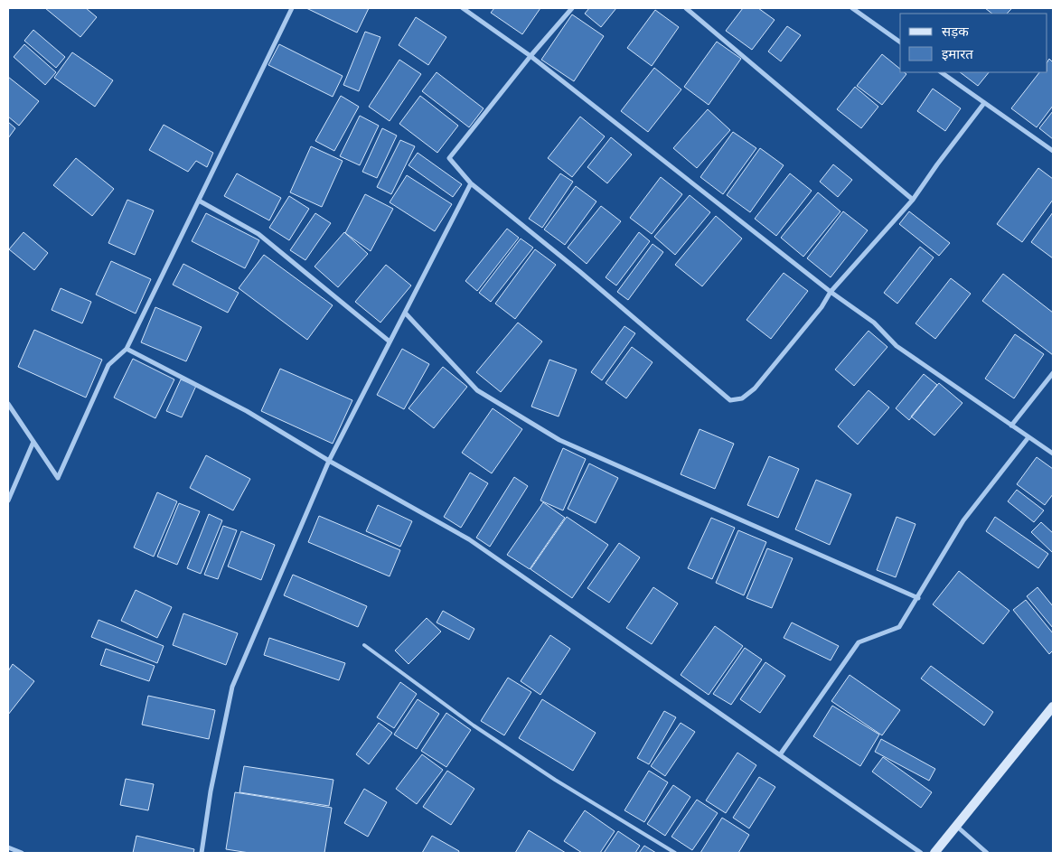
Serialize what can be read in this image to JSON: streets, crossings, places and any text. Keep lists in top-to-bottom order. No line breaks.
{"legend":["सड़क","इमारत"]}
